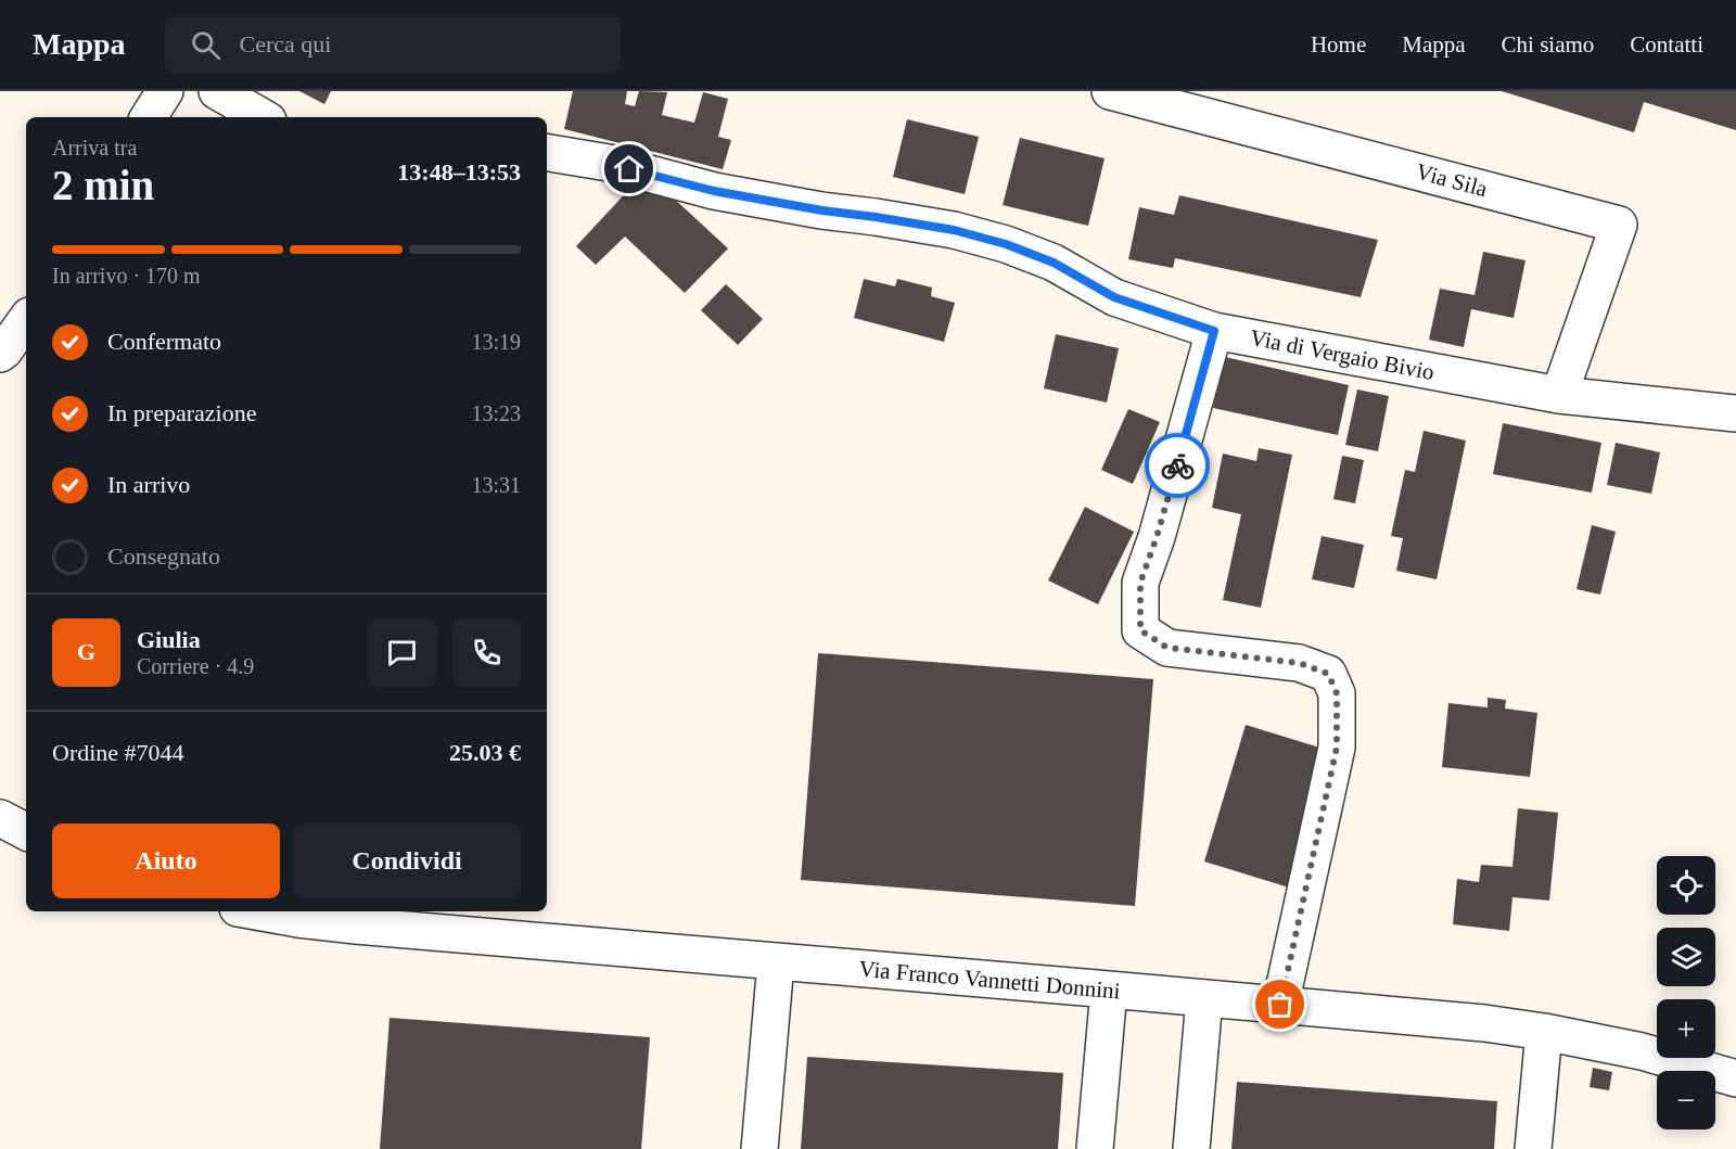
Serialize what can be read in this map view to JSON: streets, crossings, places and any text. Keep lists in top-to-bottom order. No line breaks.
{"streets":{"street":["Via Sila","Via di Vergaio Bivio","Via Franco Vannetti Donnini"]},"crossings":[["Via Sila","Via di Vergaio Bivio"]],"page":{"header":"Mappa","search":"Cerca qui","nav":["Home","Mappa","Chi siamo","Contatti"],"heading":["2 min","Arriva tra","13:48–13:53"],"panel":["Giulia","Corriere · 4.9","Ordine #7044","25.03 €"],"bar":"In arrivo · 170 m","list":[["Confermato","13:19"],["In preparazione","13:23"],["In arrivo","13:31"],"Consegnato"],"round":"G","buttons":["Aiuto","Condividi"],"map_buttons":["+","−"]}}
